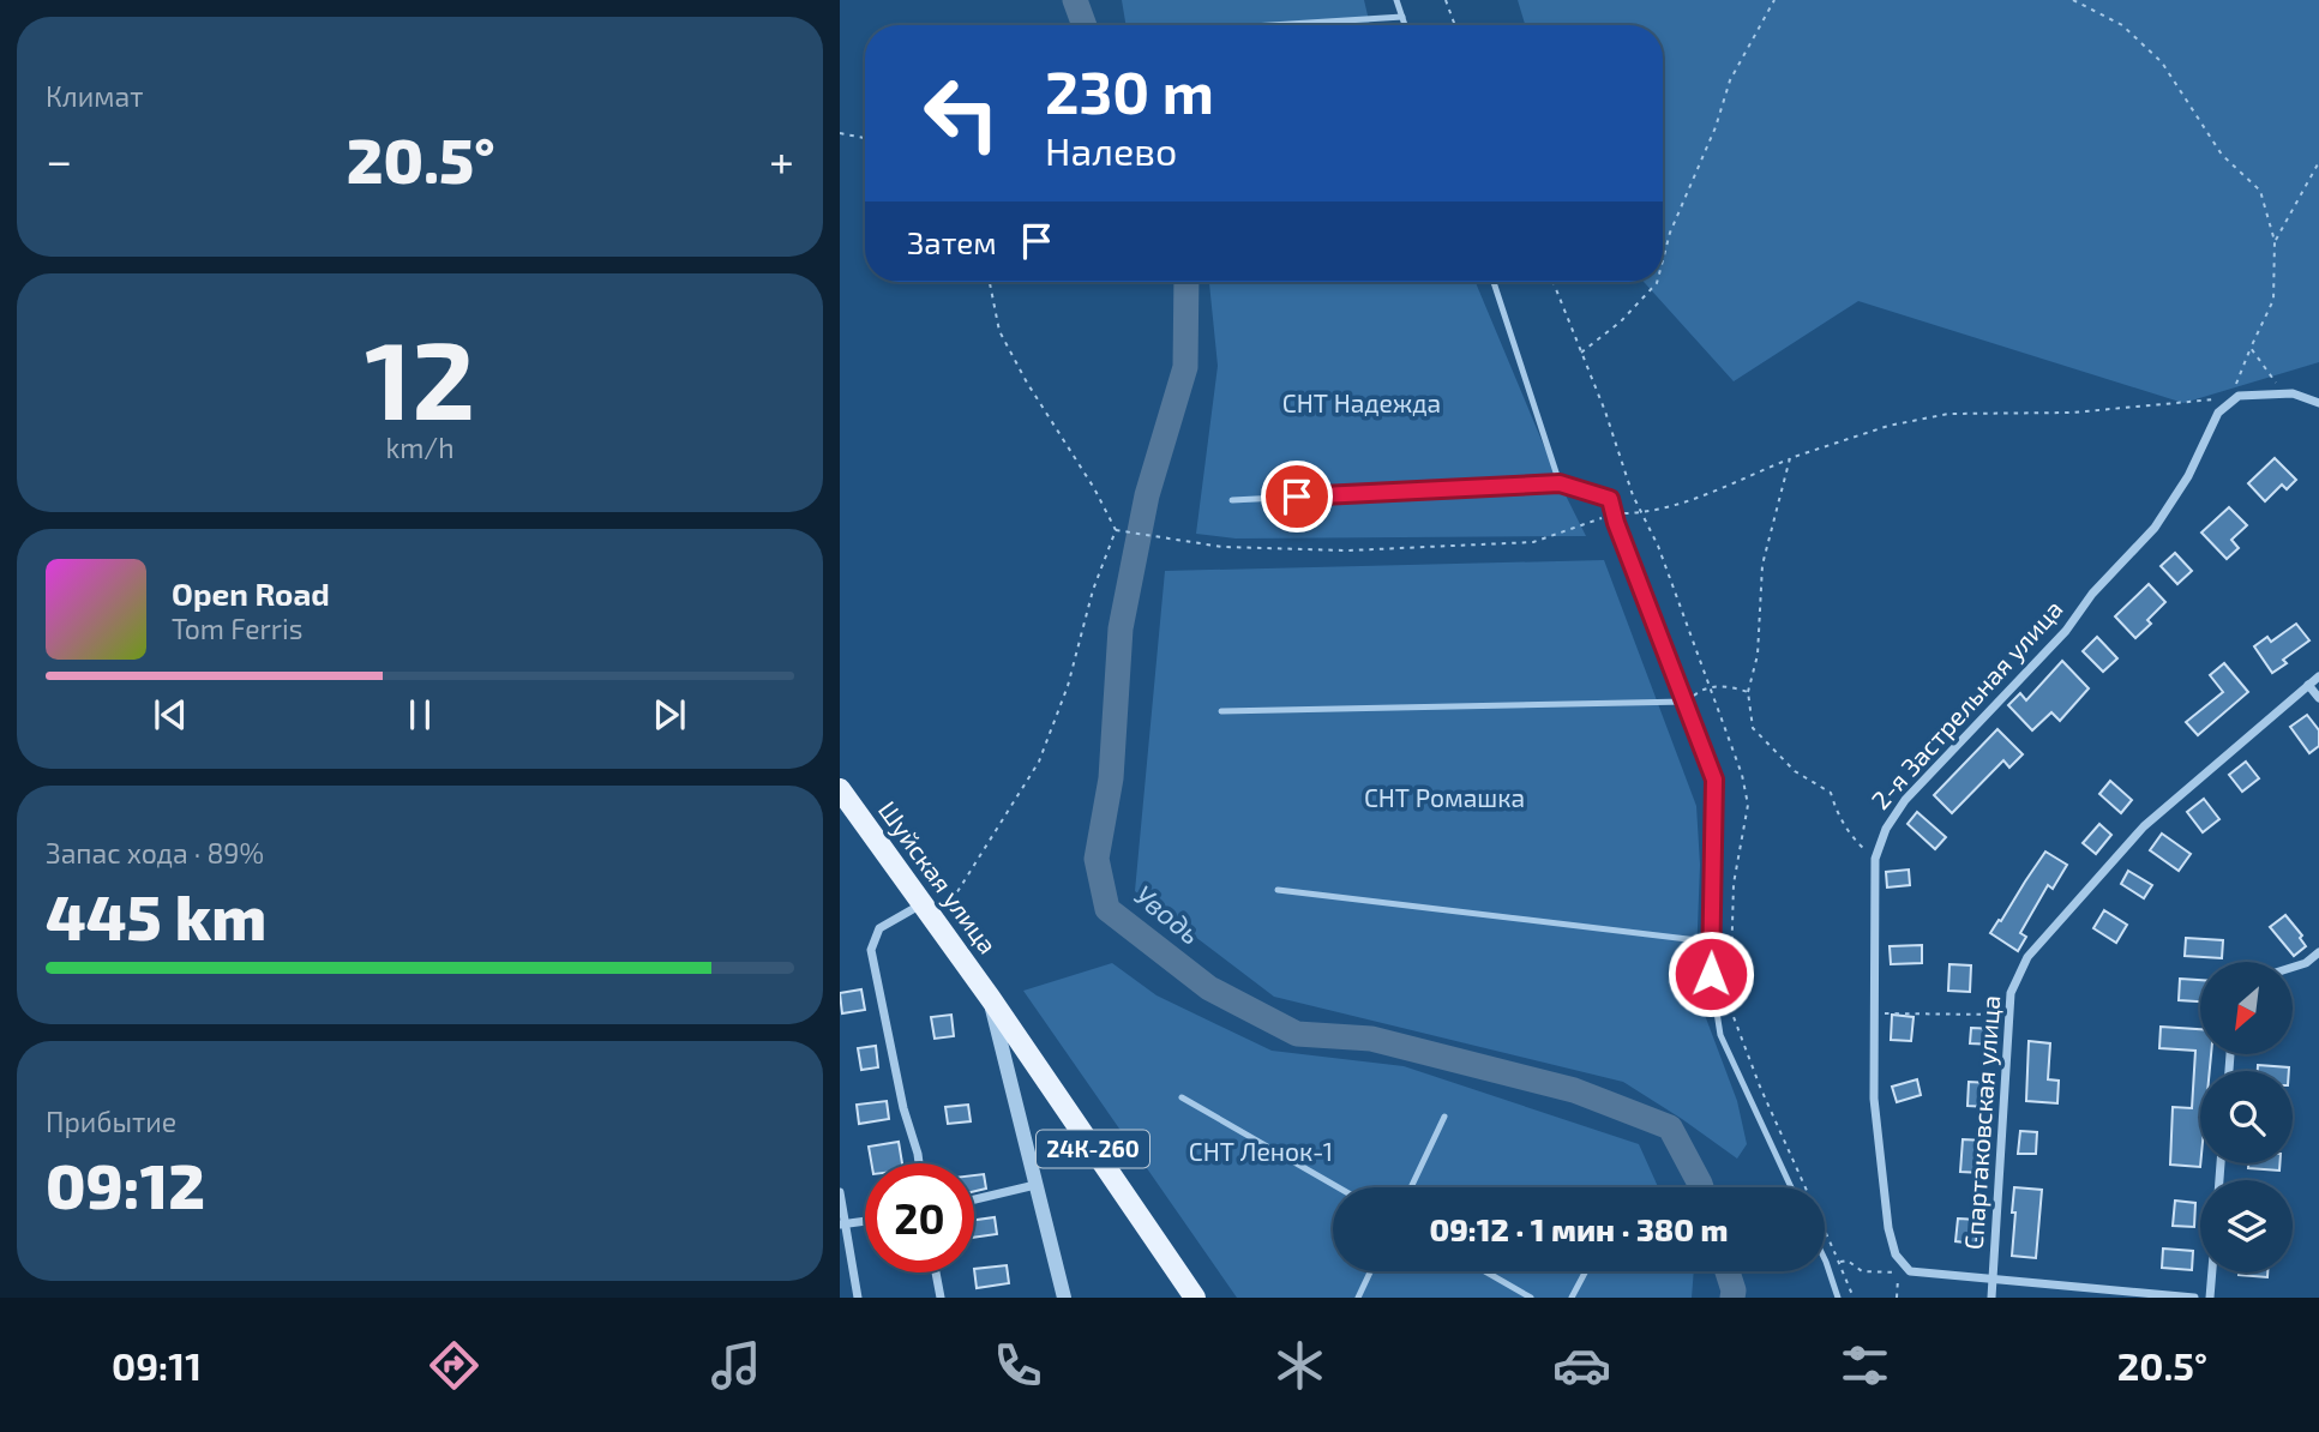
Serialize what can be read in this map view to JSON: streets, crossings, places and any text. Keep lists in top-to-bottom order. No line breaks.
{"streets":{"main road":["Шуйская улица","24К-260"],"street":["2-я Застрельная улица","Спартаковская улица"]},"crossings":[["2-я Застрельная улица","Спартаковская улица"],["Шуйская улица","24К-260"]],"water":["Уводь"],"parks":["СНТ Надежда","СНТ Ромашка","СНТ Ленок-1"],"north":"bottom left","page":{"tile":["Климат",["12","km/h"],["Запас хода · 89%","445 km"],["Прибытие","09:12"]],"turn":["230 m","Налево"],"heat":["−","20.5°","+"],"then":"Затем","song":["Open Road","Tom Ferris"],"limit":"20","trip":"09:12 · 1 мин · 380 m","tabs":["09:11","20.5°"]}}
